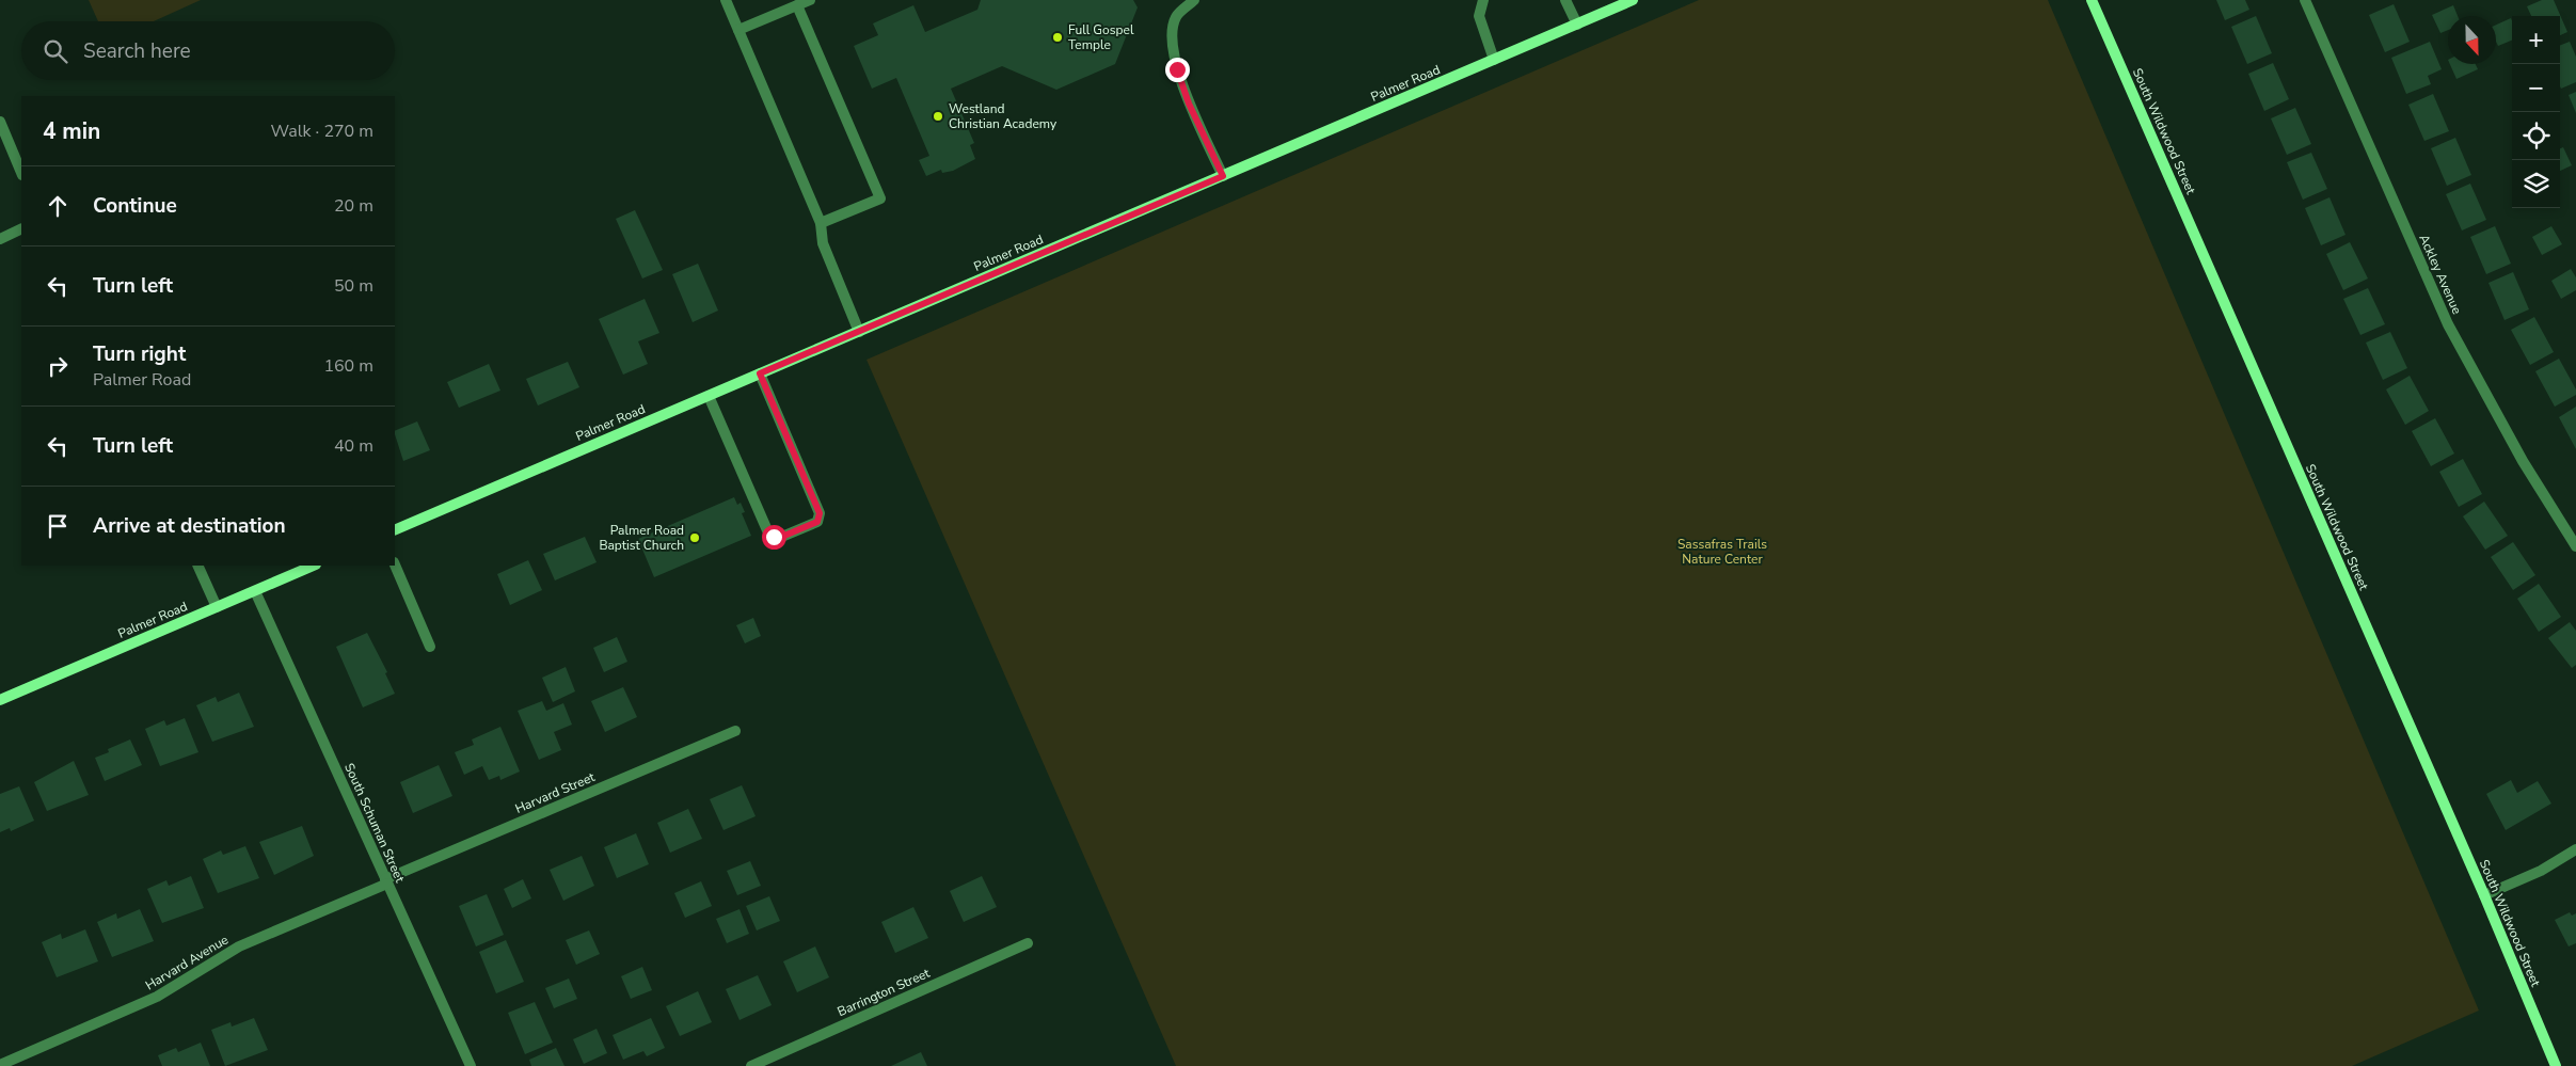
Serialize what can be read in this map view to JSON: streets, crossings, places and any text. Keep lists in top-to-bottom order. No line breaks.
{"streets":{"street":["Palmer Road","South Wildwood Street","Ackley Avenue","Harvard Street","South Schuman Street","Harvard Avenue","Barrington Street"]},"crossings":[["Palmer Road","South Schuman Street"],["Harvard Street","South Schuman Street"],["Harvard Street","Harvard Avenue"],["South Schuman Street","Harvard Avenue"]],"parks":["Sassafras Trails Nature Center"],"places":["Full Gospel Temple","Westland Christian Academy","Palmer Road Baptist Church"],"north":"bottom","page":{"map_buttons":["+","−"],"search":"Search here","heading":["4 min","Walk · 270 m"],"list":[["Continue","20 m"],["Turn left","50 m"],["Turn right","Palmer Road","160 m"],["Turn left","40 m"],"Arrive at destination"]}}
